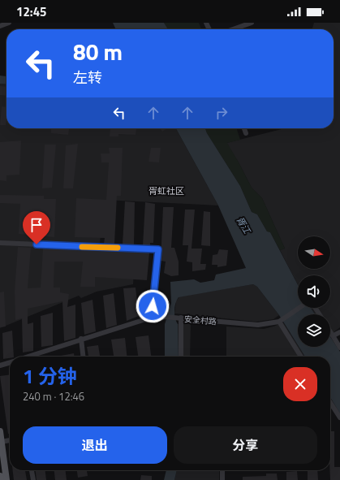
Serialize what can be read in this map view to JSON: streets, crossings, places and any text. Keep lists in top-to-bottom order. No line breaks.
{"streets":{"street":["安全村路"]},"districts":["胥虹社区"],"water":["胥江"],"north":"right","page":{"status":"12:45","turn":["80 m","左转"],"heading":["1 分钟","240 m · 12:46"],"buttons":["退出","分享"]}}
